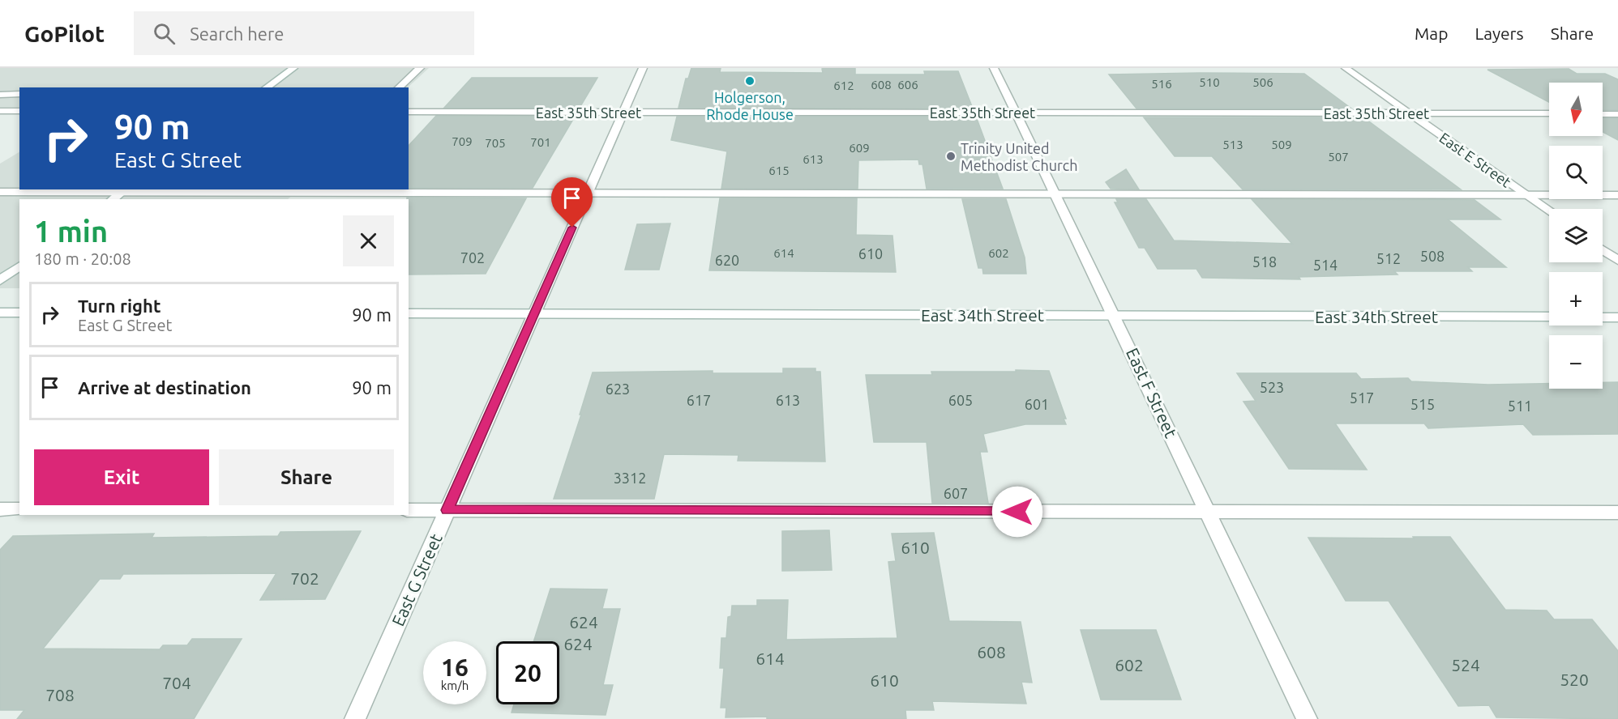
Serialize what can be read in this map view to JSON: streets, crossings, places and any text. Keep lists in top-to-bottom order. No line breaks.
{"streets":{"street":["East 35th Street","East E Street","East 34th Street","East F Street","East G Street"]},"crossings":[["East 35th Street","East E Street"],["East 35th Street","East F Street"],["East 35th Street","East G Street"],["East 34th Street","East F Street"],["East 34th Street","East G Street"]],"places":["Holgerson, Rhode House","Trinity United Methodist Church"],"house_numbers":["510","506","516","608","606","612","709","701","705","513","509","609","507","613","615","614","602","610","508","702","512","620","518","514","523","623","517","617","613","605","601","515","511","3312","607","610","702","624","624","608","614","602","524","520","610","704","708"],"north":"bottom","page":{"header":"GoPilot","search":"Search here","nav":["Map","Layers","Share"],"map_buttons":["+","−"],"turn":["90 m","East G Street"],"heading":["1 min","180 m · 20:08"],"list":[{"name":"Turn right","note":"East G Street","value":"90 m"},{"name":"Arrive at destination","value":"90 m"}],"buttons":["Exit","Share"],"speed":"16 km/h","limit":"20"}}
